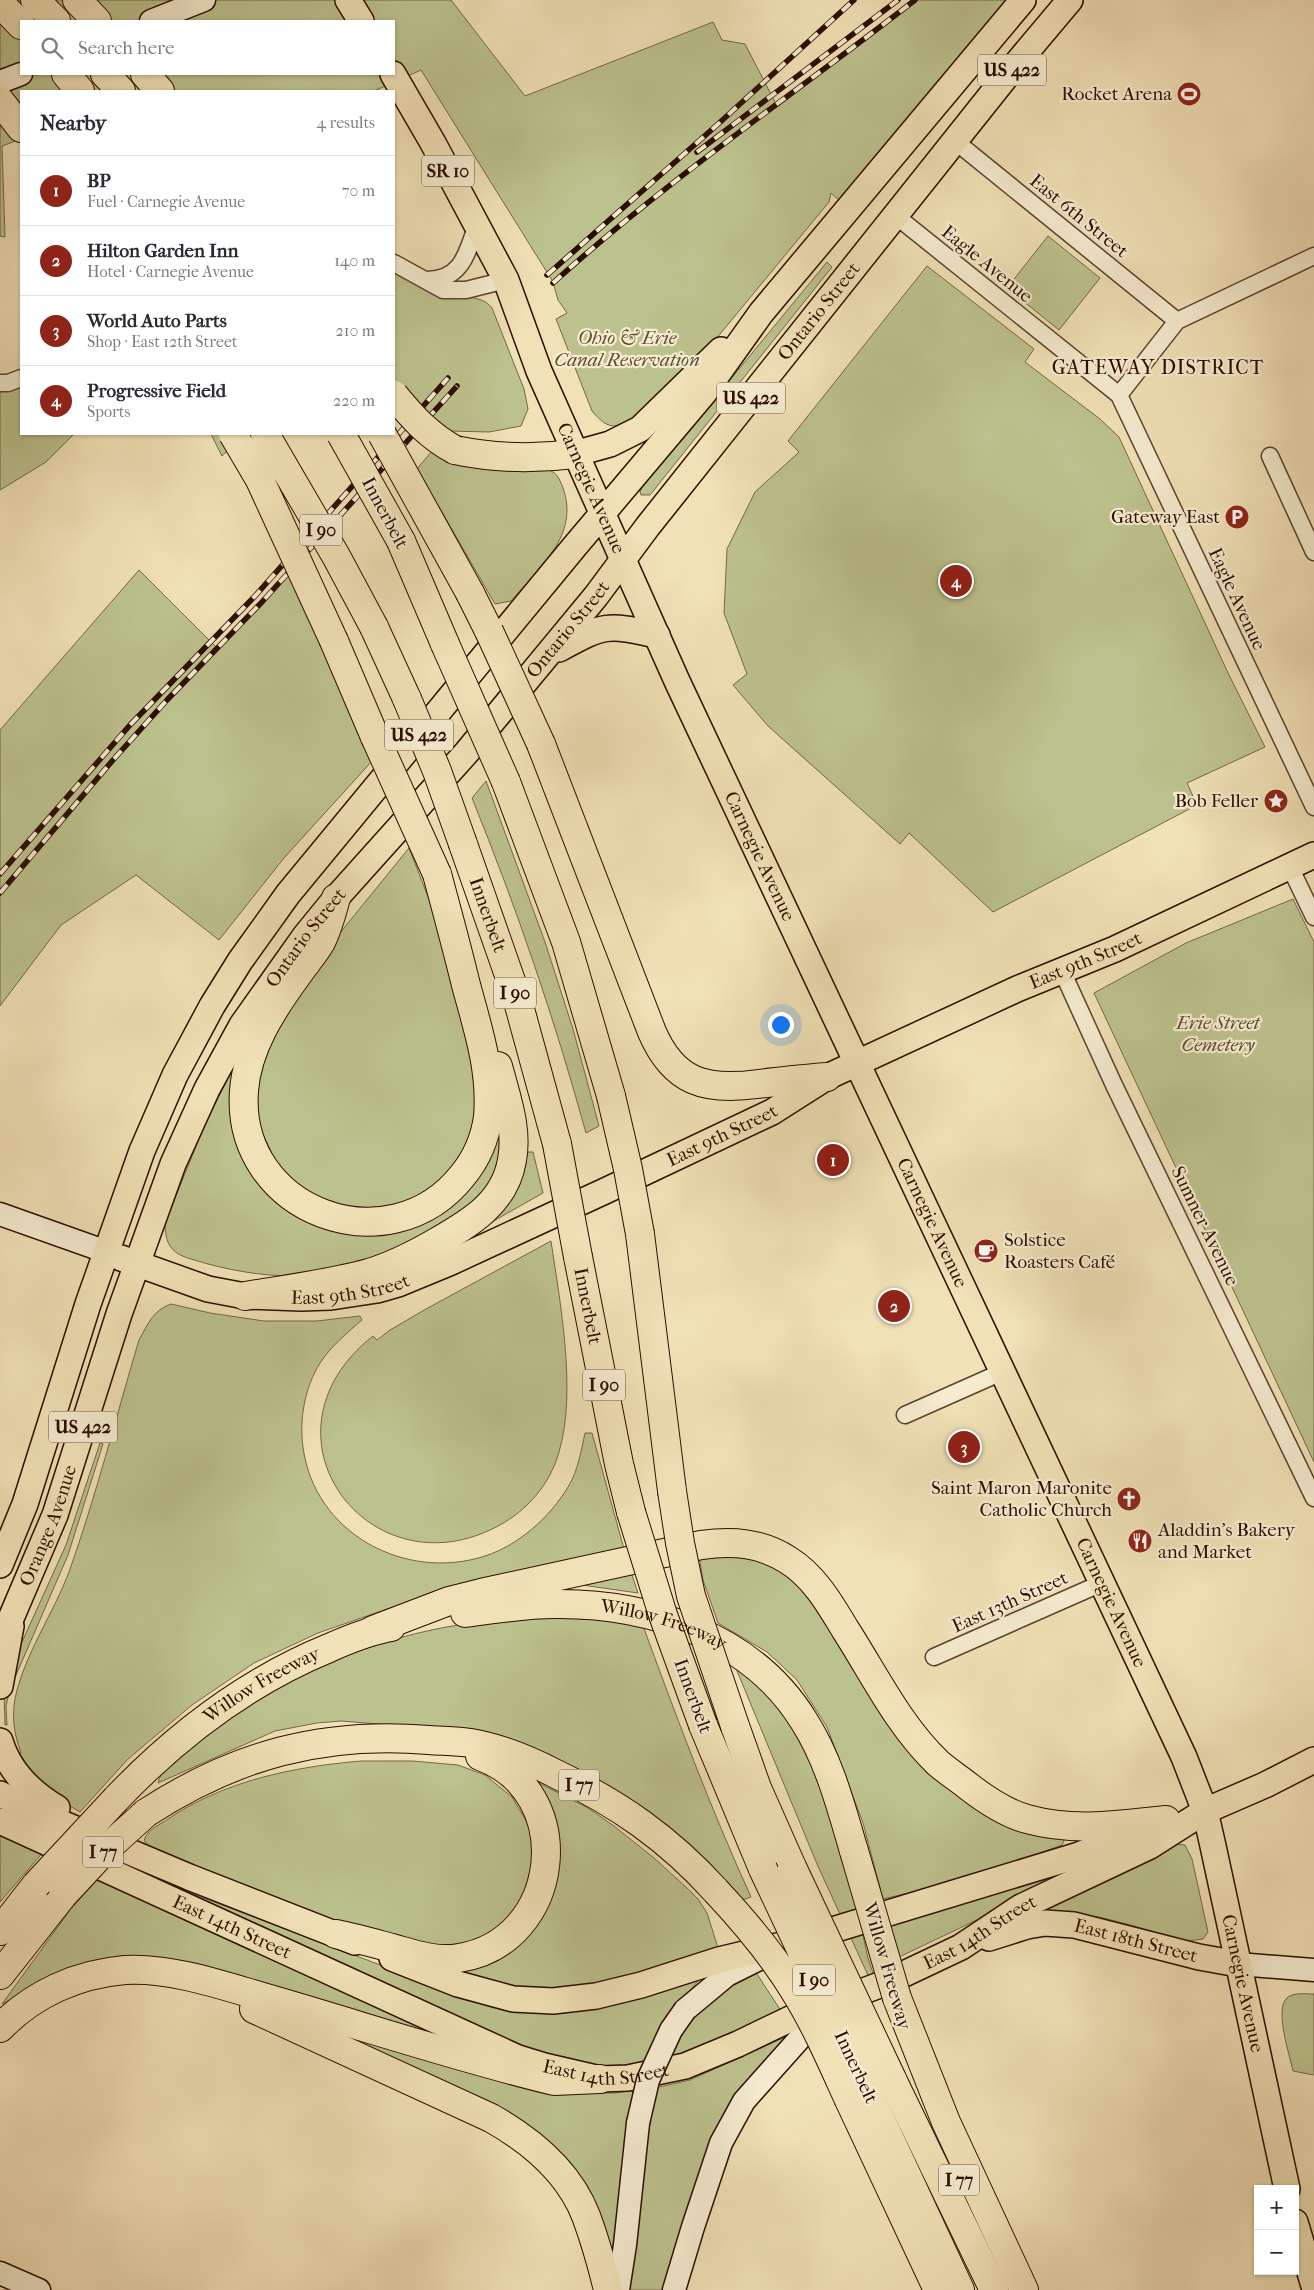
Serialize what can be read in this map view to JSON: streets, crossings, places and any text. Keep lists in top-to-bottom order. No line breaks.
{"streets":{"highway":["Innerbelt","I 90","Willow Freeway","I 77"],"main road":["US 422","SR 10","Ontario Street","Carnegie Avenue","East 9th Street","Orange Avenue","East 14th Street","East 18th Street"],"street":["East 6th Street","Eagle Avenue","Sumner Avenue","East 13th Street"]},"crossings":[["SR 10","Carnegie Avenue"],["East 6th Street","Ontario Street"],["Eagle Avenue","Ontario Street"],["Ontario Street","Carnegie Avenue"],["Ontario Street","East 9th Street"],["Ontario Street","Orange Avenue"],["Carnegie Avenue","East 9th Street"],["Carnegie Avenue","East 13th Street"],["Carnegie Avenue","East 14th Street"],["Carnegie Avenue","East 18th Street"],["Innerbelt","Willow Freeway"],["Innerbelt","I 77"],["East 9th Street","Sumner Avenue"],["East 9th Street","Orange Avenue"],["Willow Freeway","I 77"],["Willow Freeway","East 14th Street"],["East 14th Street","East 18th Street"]],"districts":["GATEWAY DISTRICT"],"parks":["Ohio & Erie Canal Reservation","Erie Street Cemetery"],"places":{"sports":["Rocket Arena"],"parking":["Gateway East"],"place":["Bob Feller"],"cafe":["Solstice Roasters Café"],"church":["Saint Maron Maronite Catholic Church"],"restaurant":["Aladdin's Bakery and Market"]},"page":{"search":"Search here","heading":["Nearby","4 results"],"list":[{"mark":"1","name":"BP","note":"Fuel · Carnegie Avenue","value":"70 m"},{"mark":"2","name":"Hilton Garden Inn","note":"Hotel · Carnegie Avenue","value":"140 m"},{"mark":"3","name":"World Auto Parts","note":"Shop · East 12th Street","value":"210 m"},{"mark":"4","name":"Progressive Field","note":"Sports","value":"220 m"}],"pins":["4","1","2","3"],"map_buttons":["+","−"]}}
